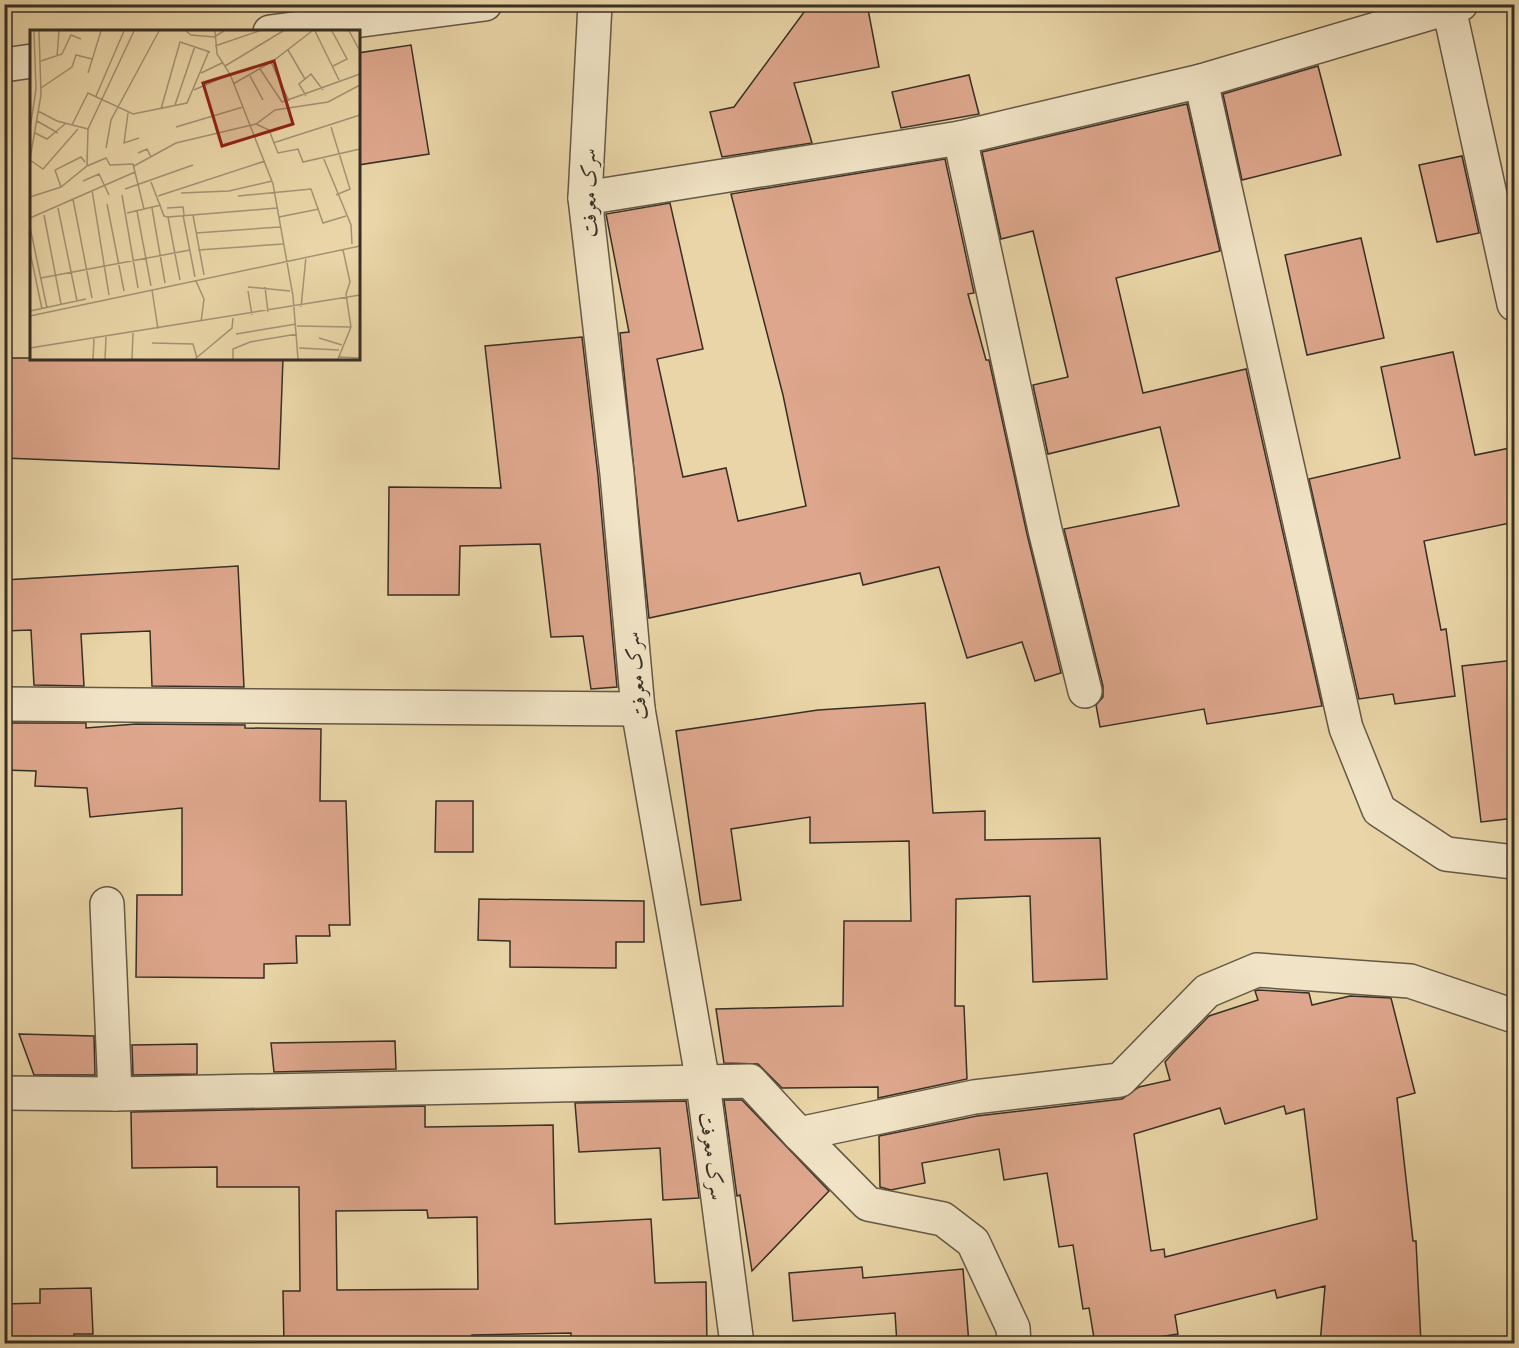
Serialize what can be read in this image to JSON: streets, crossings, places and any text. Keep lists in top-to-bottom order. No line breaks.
{"streets":{"street":["سرک معرفت"]}}
